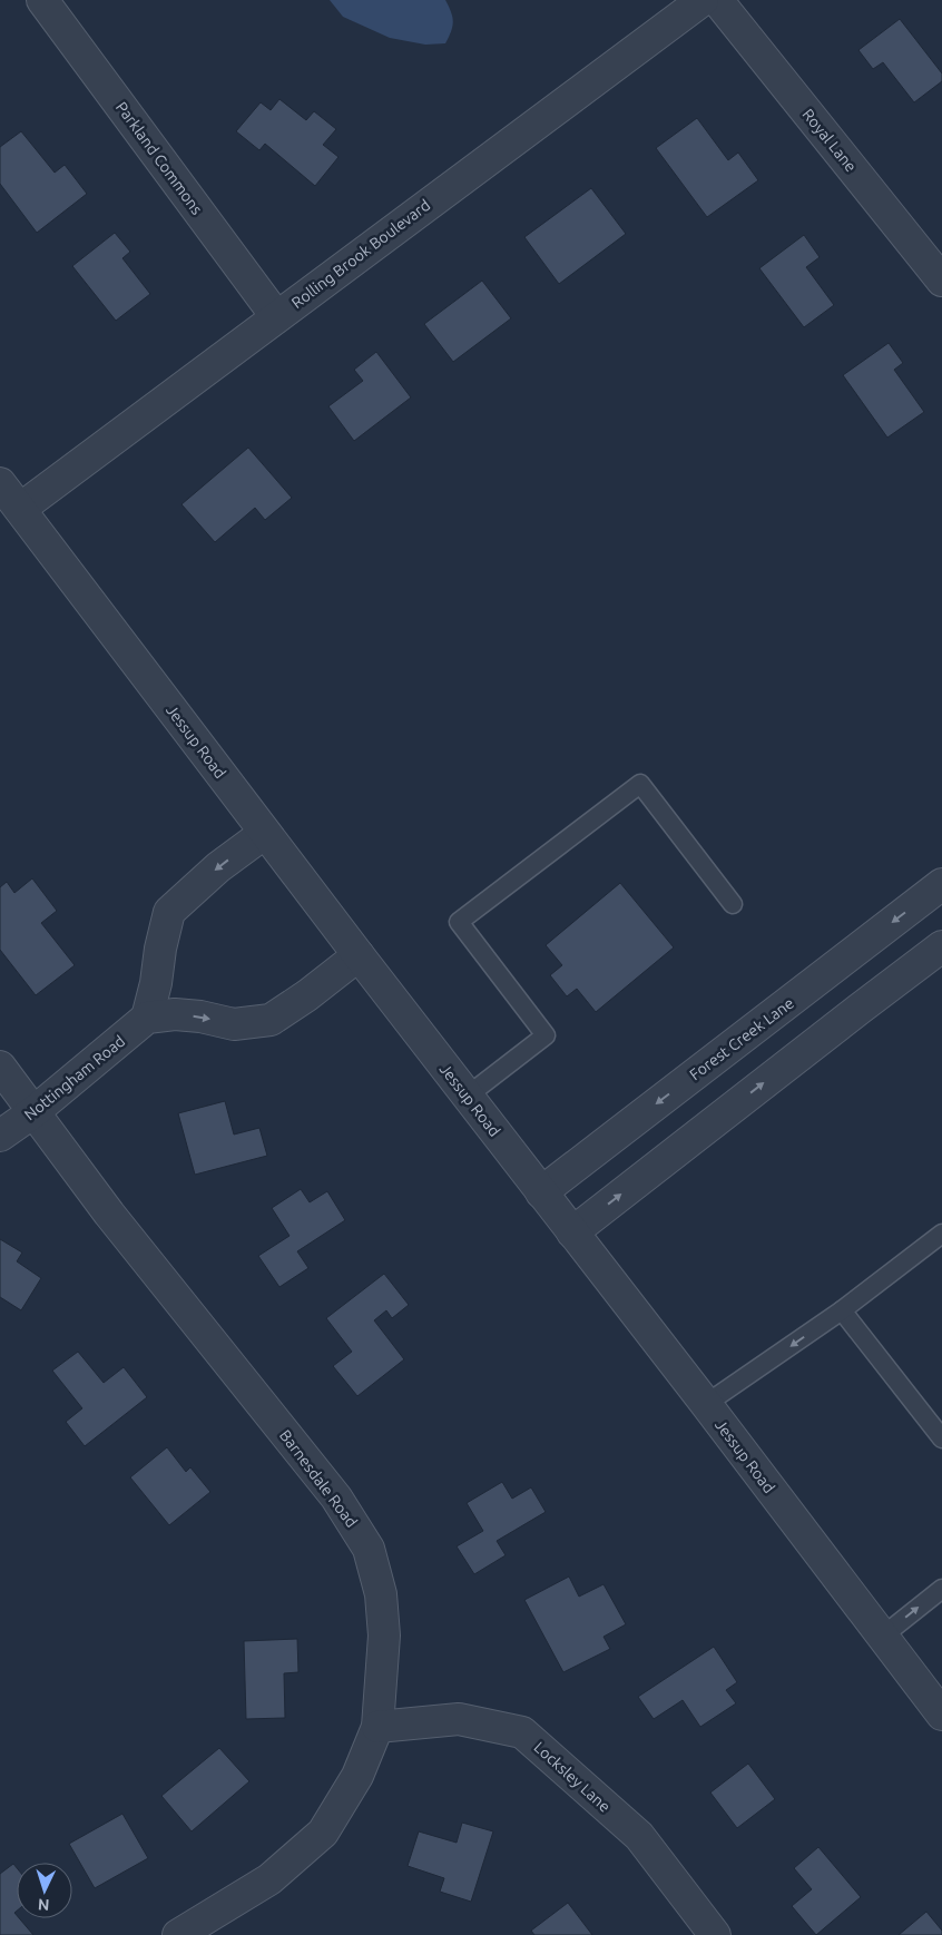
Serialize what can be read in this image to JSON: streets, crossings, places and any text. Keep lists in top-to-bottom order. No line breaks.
{"streets":{"street":["Royal Lane","Parkland Commons","Rolling Brook Boulevard","Jessup Road","Forest Creek Lane","Nottingham Road","Barnesdale Road","Locksley Lane"]},"crossings":[["Parkland Commons","Rolling Brook Boulevard"],["Rolling Brook Boulevard","Jessup Road"],["Jessup Road","Forest Creek Lane"],["Nottingham Road","Barnesdale Road"],["Barnesdale Road","Locksley Lane"]],"north":"bottom"}
